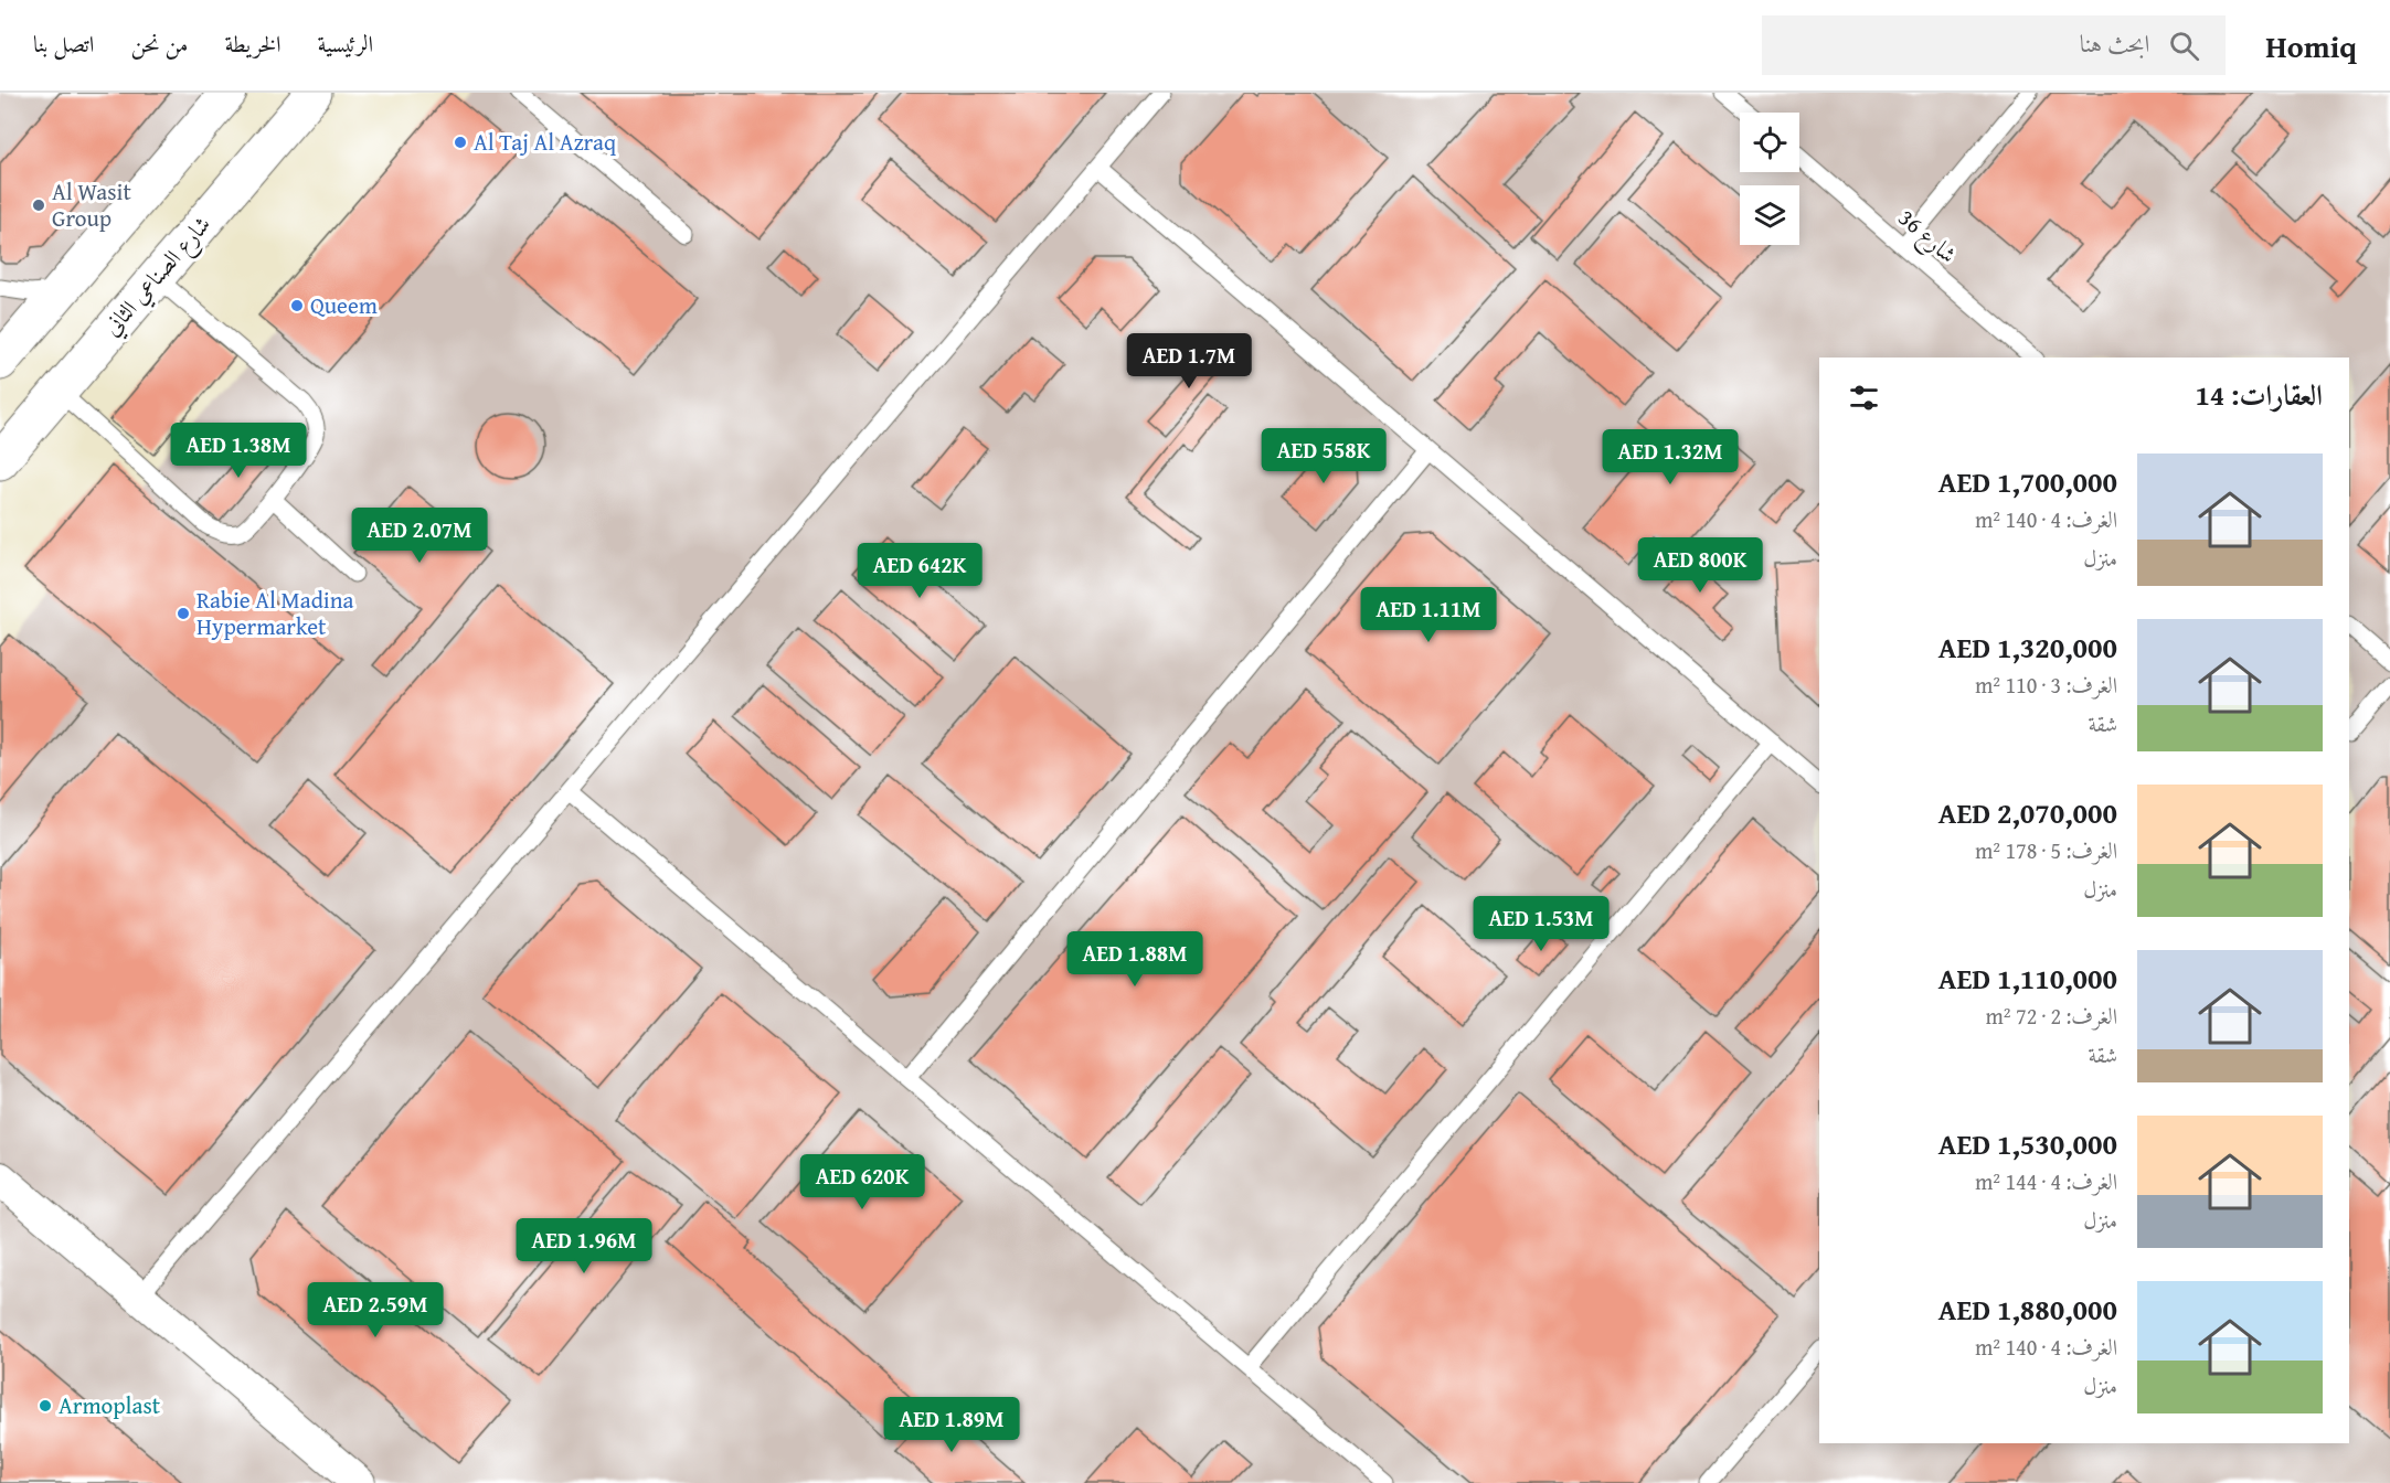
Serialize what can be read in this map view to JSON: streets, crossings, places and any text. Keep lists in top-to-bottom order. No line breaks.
{"streets":{"main road":["شارع الصناعي الثاني"],"lane":["شارع 36"]},"places":["Al Taj Al Azraq","Al Wasit Group","Queem","Rabie Al Madina Hypermarket","Armoplast"],"page":{"header":"Homiq","search":"ابحث هنا","nav":["الرئيسية","الخريطة","من نحن","اتصل بنا"],"price":["AED 1.7M","AED 1.38M","AED 558K","AED 1.32M","AED 2.07M","AED 800K","AED 642K","AED 1.11M","AED 1.53M","AED 1.88M","AED 620K","AED 1.96M","AED 2.59M","AED 1.89M"],"heading":"العقارات: 14","list":[{"name":"AED 1,700,000","note":"الغرف: 4 · 140 m² · منزل"},{"name":"AED 1,320,000","note":"الغرف: 3 · 110 m² · شقة"},{"name":"AED 2,070,000","note":"الغرف: 5 · 178 m² · منزل"},{"name":"AED 1,110,000","note":"الغرف: 2 · 72 m² · شقة"},{"name":"AED 1,530,000","note":"الغرف: 4 · 144 m² · منزل"},{"name":"AED 1,880,000","note":"الغرف: 4 · 140 m² · منزل"}]}}
